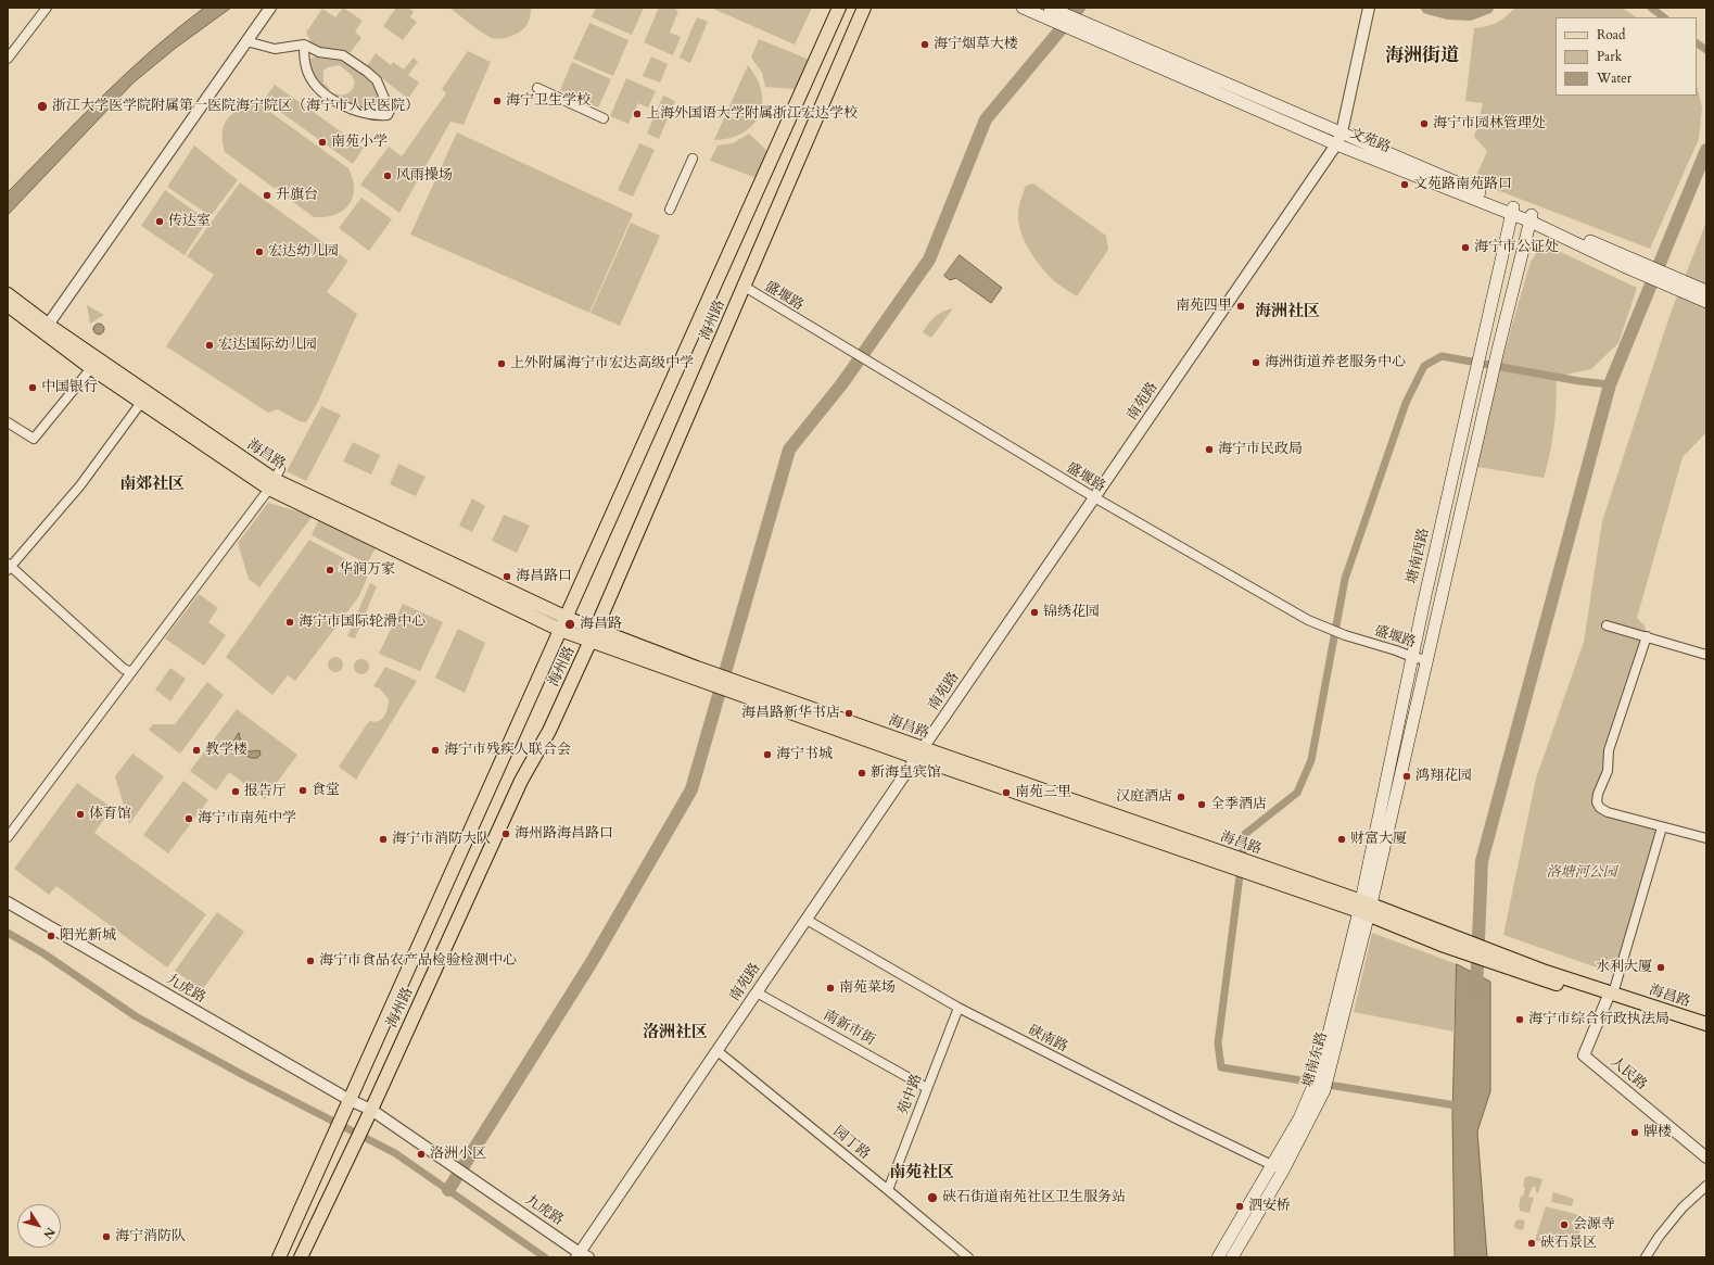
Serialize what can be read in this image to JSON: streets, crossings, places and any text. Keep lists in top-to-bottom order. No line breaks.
{"streets":{"main road":["文苑路","海州路","海昌路","塘南西路","塘南东路"],"street":["盛堰路","南苑路","九虎路","南新市街","硖南路","人民路","苑中路","园丁路"]},"crossings":[["文苑路","南苑路"],["文苑路","塘南西路"],["盛堰路","海州路"],["盛堰路","南苑路"],["盛堰路","塘南西路"],["海州路","海昌路"],["海州路","九虎路"],["南苑路","海昌路"],["南苑路","九虎路"],["南苑路","南新市街"],["南苑路","硖南路"],["南苑路","园丁路"],["海昌路","塘南西路"],["海昌路","塘南东路"],["海昌路","人民路"],["塘南西路","塘南东路"],["南新市街","苑中路"],["硖南路","塘南东路"],["硖南路","苑中路"],["苑中路","园丁路"]],"districts":["海洲街道","海洲社区","南郊社区","洛洲社区","南苑社区"],"parks":["洛塘河公园"],"places":["海宁烟草大楼","海宁卫生学校","浙江大学医学院附属第一医院海宁院区（海宁市人民医院）","上海外国语大学附属浙江宏达学校","海宁市园林管理处","南苑小学","风雨操场","文苑路南苑路口","升旗台","传达室","海宁市公证处","宏达幼儿园","南苑四里","宏达国际幼儿园","海洲街道养老服务中心","上外附属海宁市宏达高级中学","中国银行","海宁市民政局","华润万家","海昌路口","锦绣花园","海宁市国际轮滑中心","海昌路","海昌路新华书店","教学楼","海宁市残疾人联合会","海宁书城","新海皇宾馆","鸿翔花园","食堂","报告厅","南苑三里","汉庭酒店","全季酒店","体育馆","海宁市南苑中学","海州路海昌路口","海宁市消防大队","财富大厦","阳光新城","海宁市食品农产品检验检测中心","水利大厦","南苑菜场","海宁市综合行政执法局","牌楼","洛洲小区","硖石街道南苑社区卫生服务站","泗安桥","会源寺","海宁消防队","硖石景区"],"legend":["Road","Park","Water"],"north":"bottom right"}
